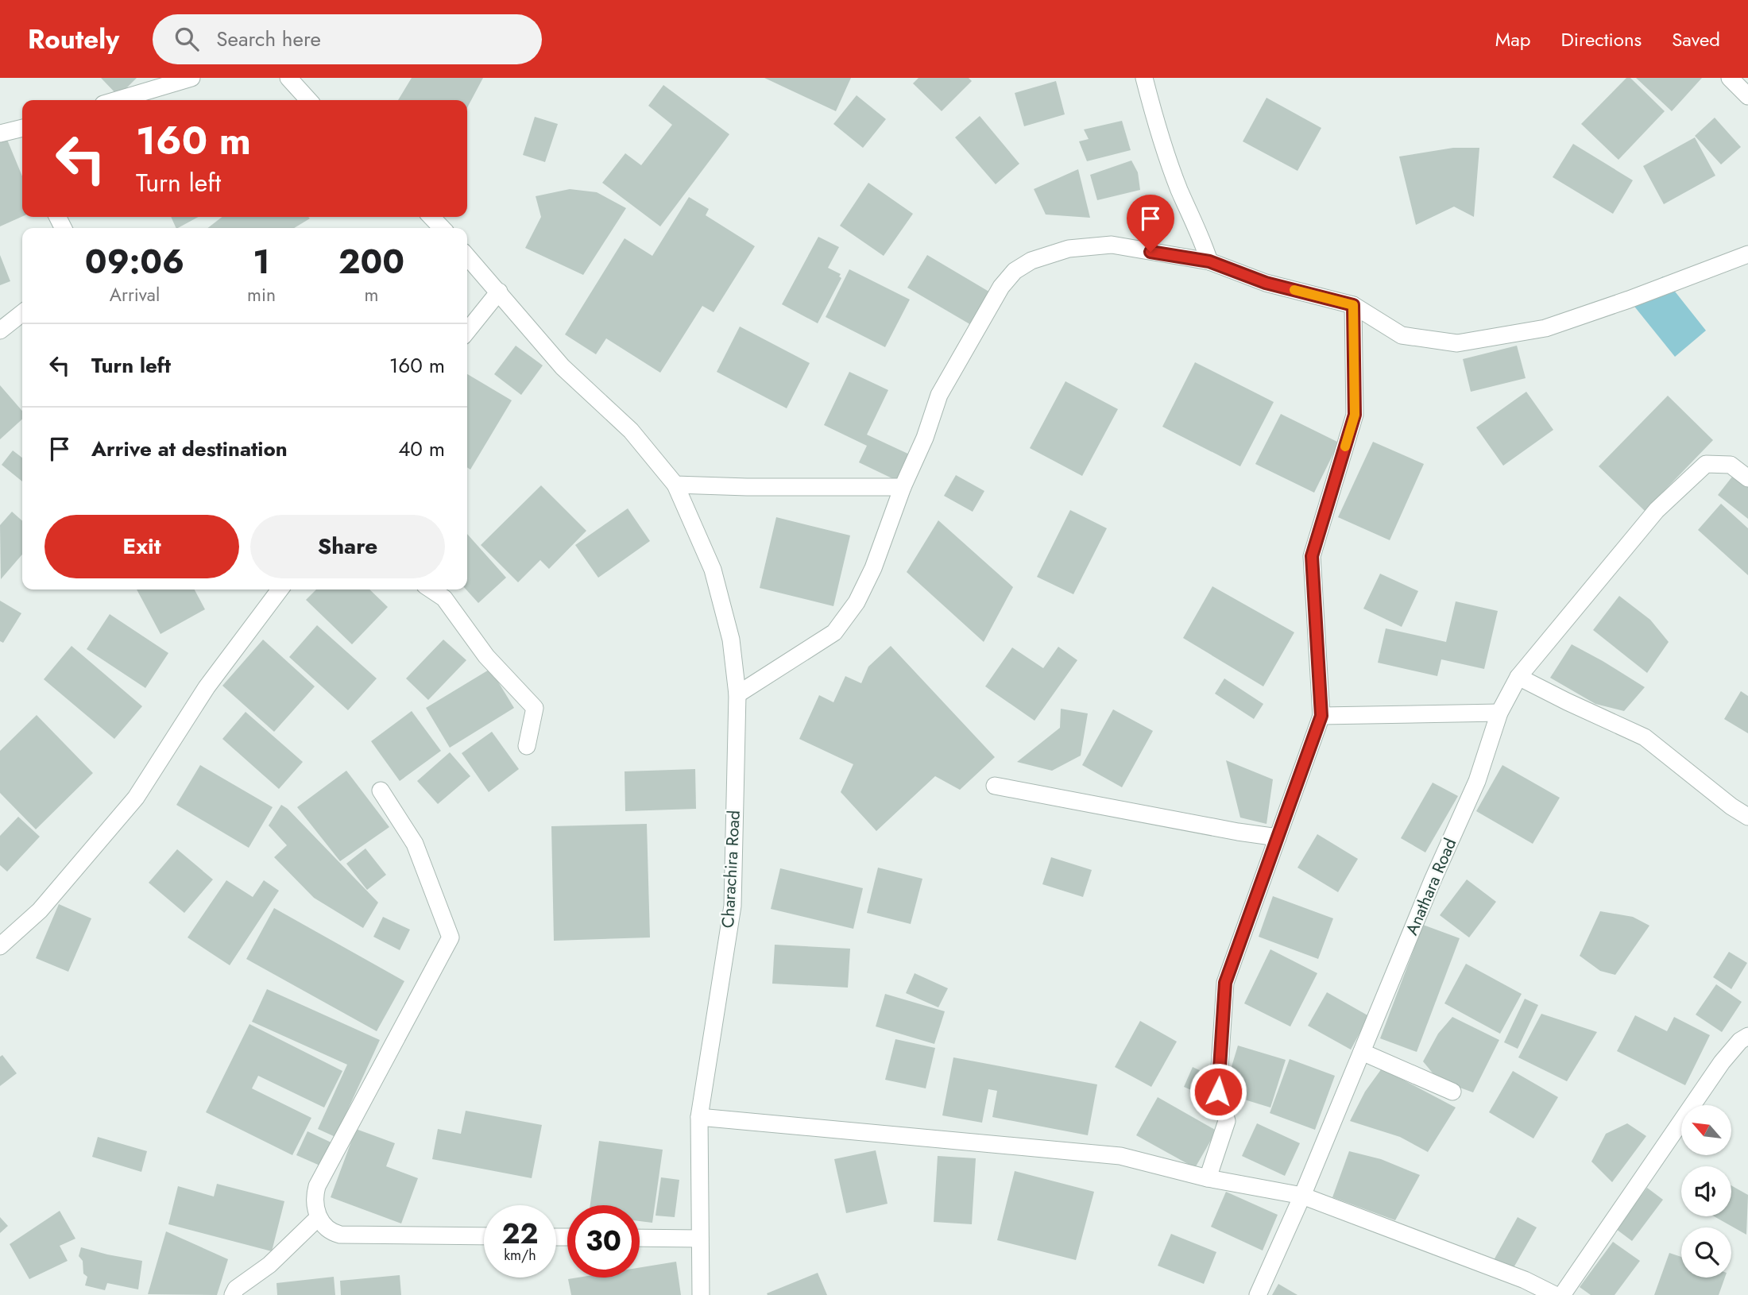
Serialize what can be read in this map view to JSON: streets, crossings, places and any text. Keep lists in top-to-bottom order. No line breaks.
{"streets":{"street":["Charachira Road","Anathara Road"]},"north":"top left","page":{"header":"Routely","search":"Search here","nav":["Map","Directions","Saved"],"turn":["160 m","Turn left"],"eta":["09:06","Arrival","1","min","200","m"],"list":[{"name":"Turn left","value":"160 m"},{"name":"Arrive at destination","value":"40 m"}],"buttons":["Exit","Share"],"speed":"22 km/h","limit":"30"}}
